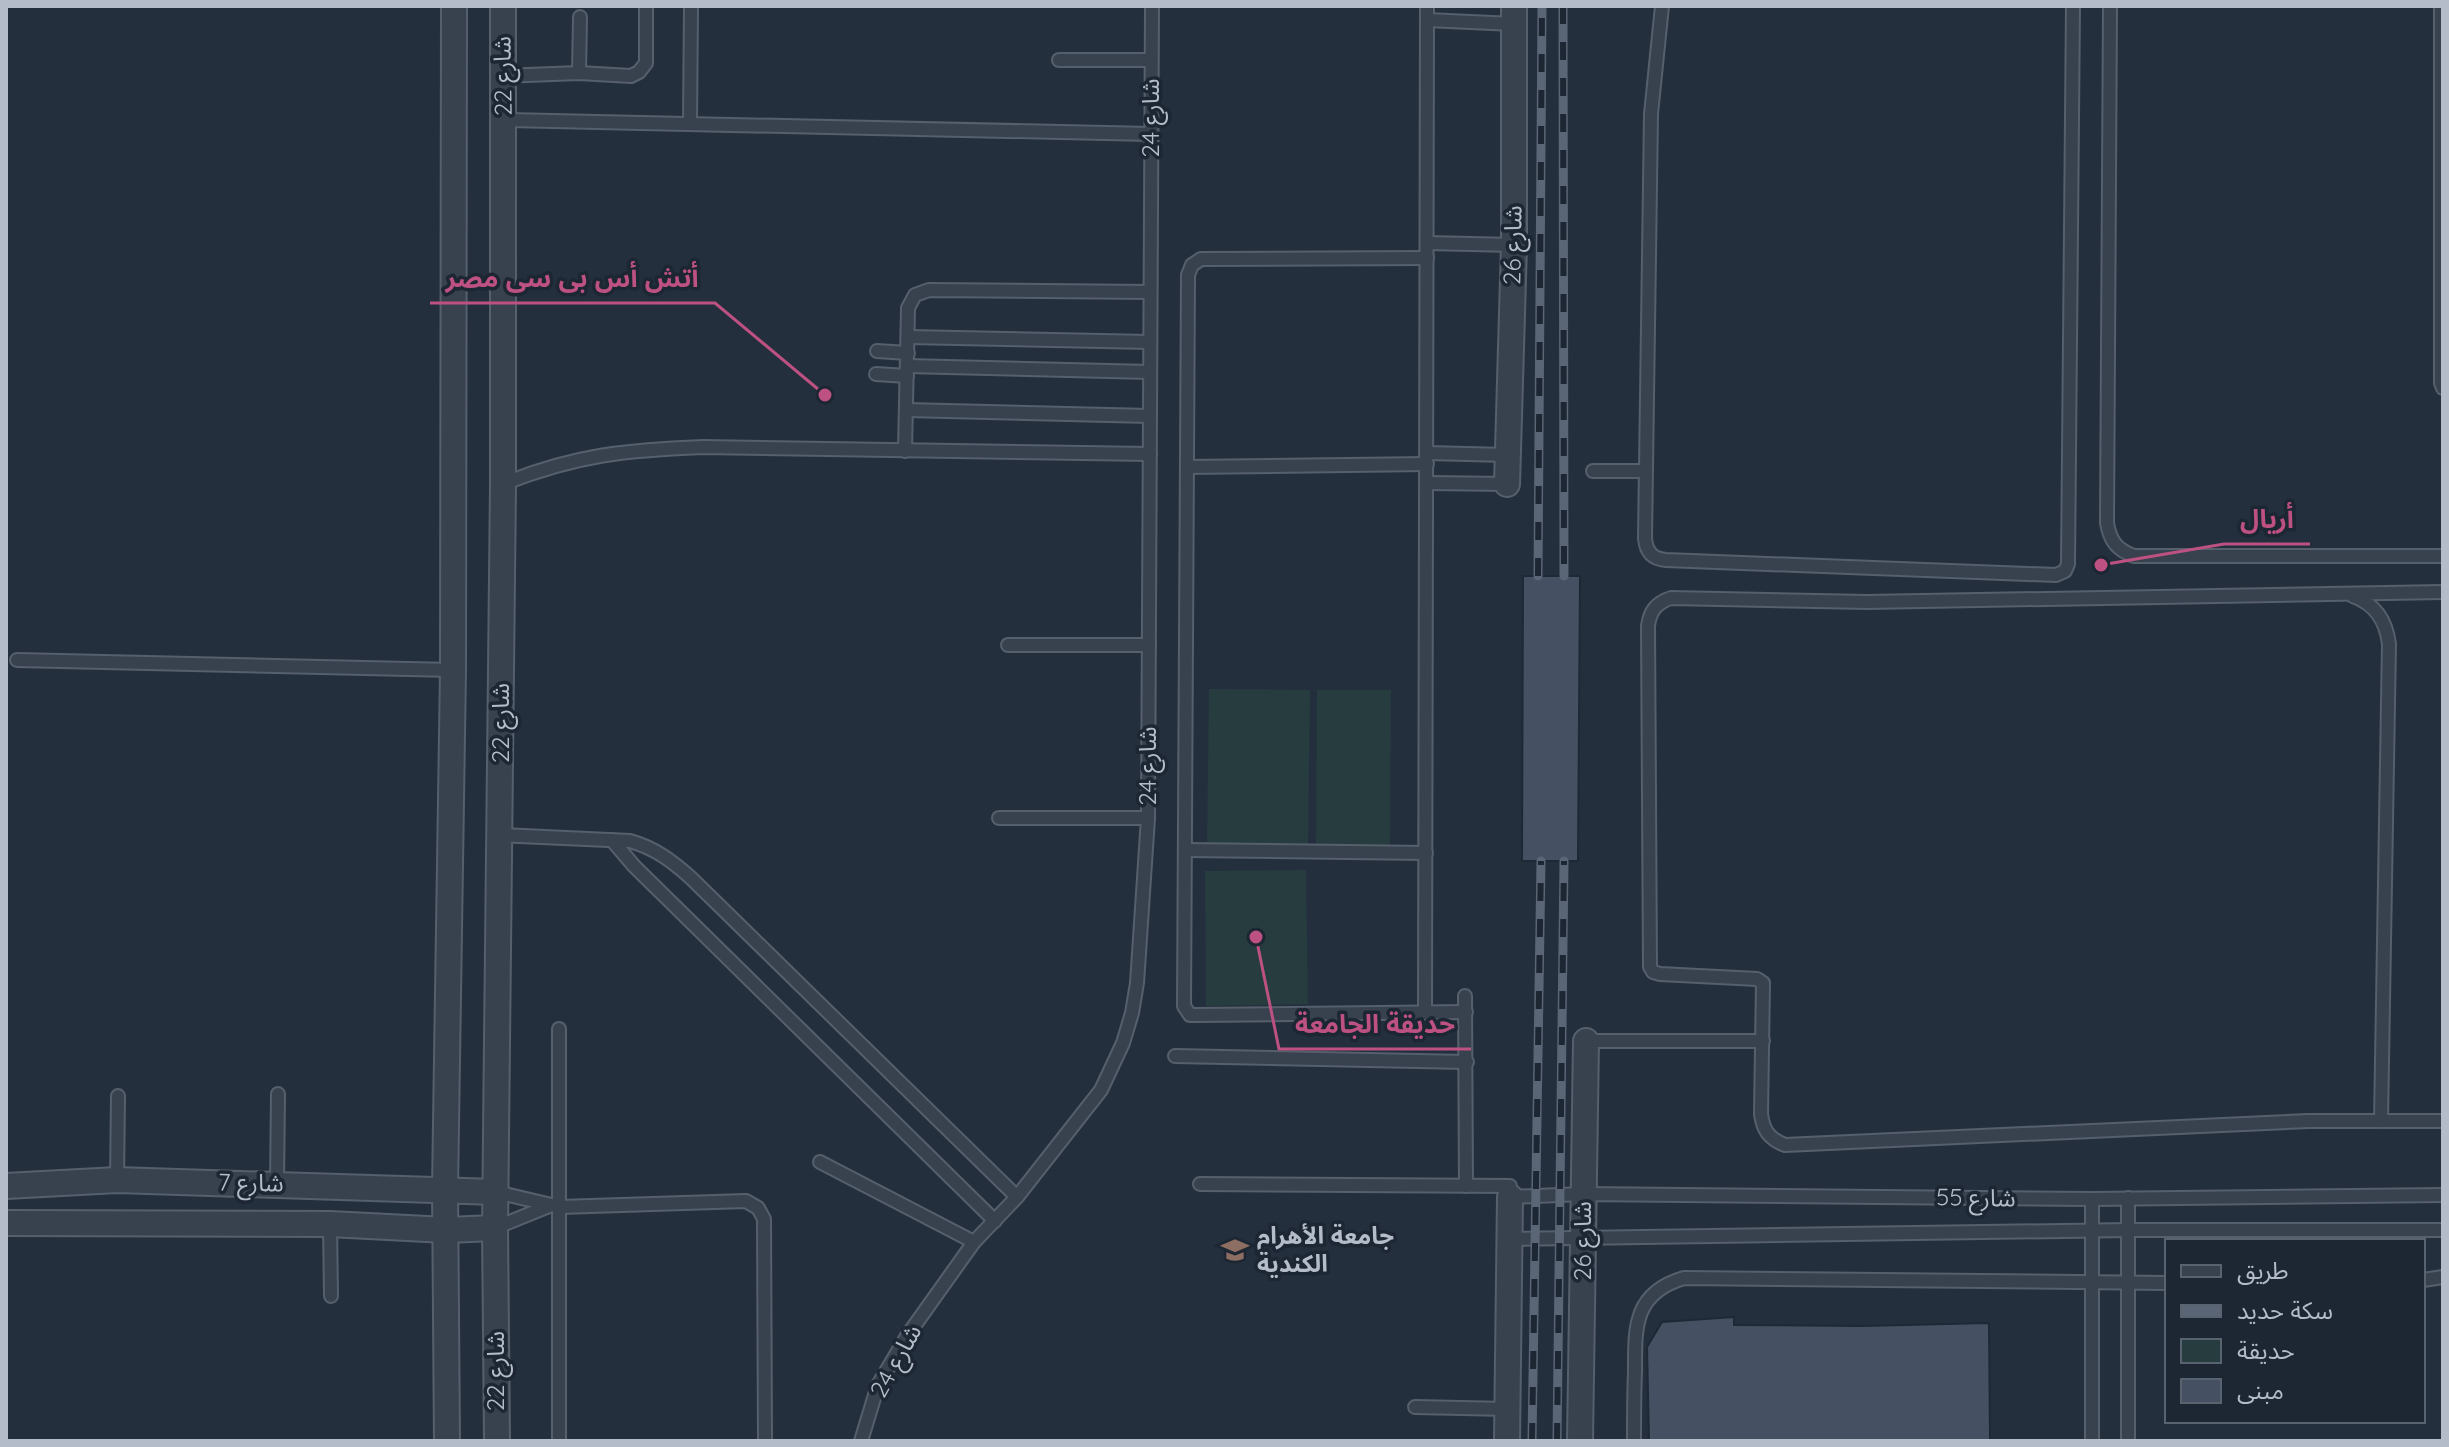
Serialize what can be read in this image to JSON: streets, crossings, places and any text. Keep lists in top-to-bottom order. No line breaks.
{"streets":{"street":["شارع 22","شارع 26","شارع 7"],"lane":["شارع 24","شارع 55"]},"crossings":[["شارع 22","شارع 7"],["شارع 26","شارع 55"]],"places":{"other":["أتش أس بى سى مصر","أريال","حديقة الجامعة"],"school or university":["جامعة الأهرام الكندية"]},"legend":["طريق","سكة حديد","حديقة","مبنى"]}
